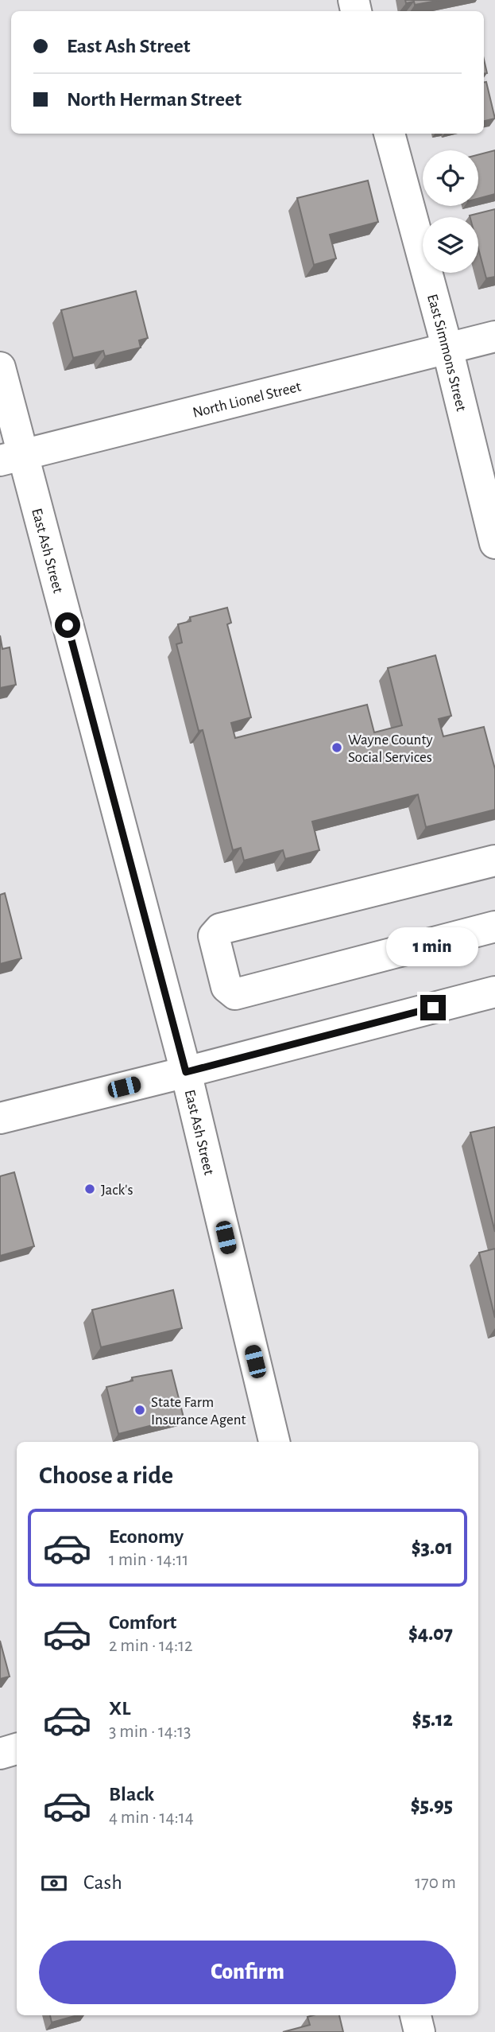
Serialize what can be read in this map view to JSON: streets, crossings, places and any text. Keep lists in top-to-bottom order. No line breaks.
{"streets":{"main road":["East Simmons Street","North Lionel Street","East Ash Street"]},"crossings":[["East Simmons Street","North Lionel Street"],["North Lionel Street","East Ash Street"]],"places":["Wayne County Social Services","Jack's","State Farm Insurance Agent"],"page":{"banner":["East Ash Street","North Herman Street"],"bubble":"1 min","heading":"Choose a ride","list":[{"name":"Economy","note":"1 min · 14:11","value":"$3.01"},{"name":"Comfort","note":"2 min · 14:12","value":"$4.07"},{"name":"XL","note":"3 min · 14:13","value":"$5.12"},{"name":"Black","note":"4 min · 14:14","value":"$5.95"}],"pay":["Cash","170 m"],"buttons":"Confirm"}}
